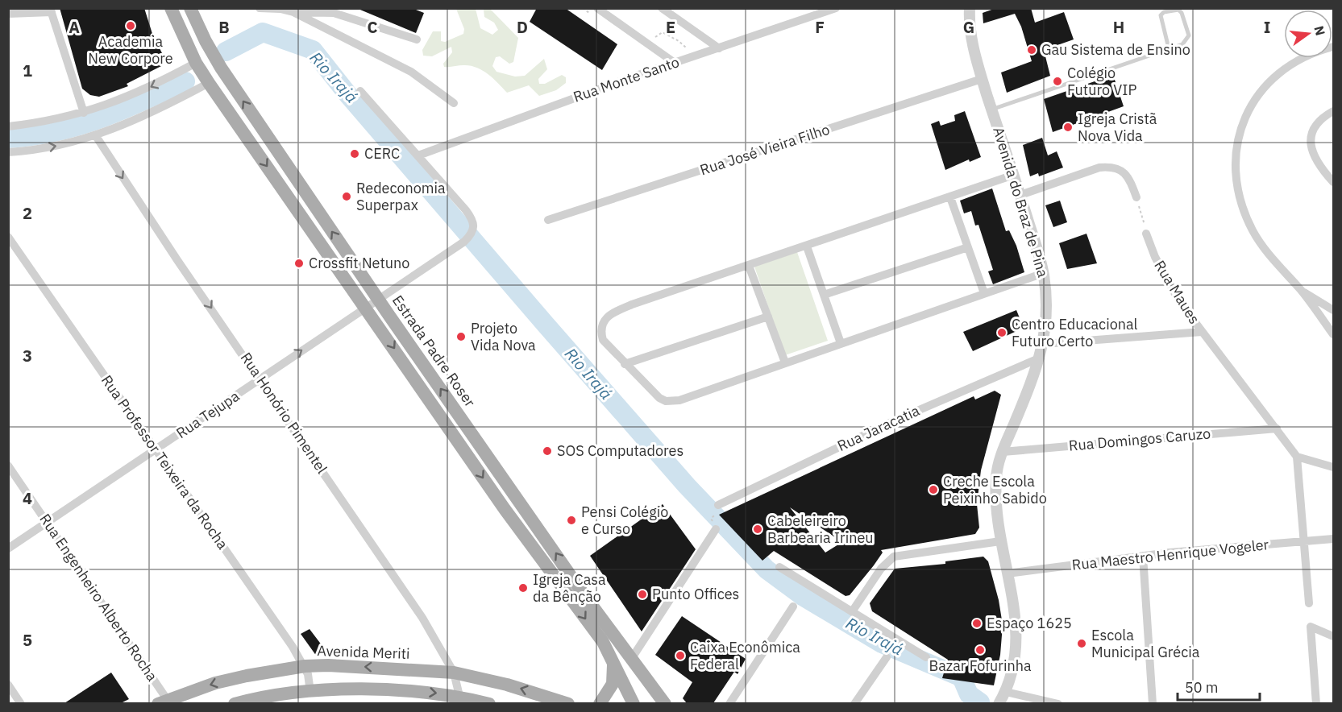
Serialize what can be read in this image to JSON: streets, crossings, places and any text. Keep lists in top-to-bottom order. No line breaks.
{"streets":{"main road":["Estrada Padre Roser","Avenida Meriti"],"street":["Rua Monte Santo","Rua José Vieira Filho","Avenida do Braz de Pina","Rua Maues","Rua Honório Pimentel","Rua Tejupa","Rua Jaracatia","Rua Domingos Caruzo","Rua Professor Teixeira da Rocha","Rua Maestro Henrique Vogeler","Rua Engenheiro Alberto Rocha"]},"crossings":[["Rua Monte Santo","Rua Tejupa"],["Rua José Vieira Filho","Avenida do Braz de Pina"],["Avenida do Braz de Pina","Rua Jaracatia"],["Avenida do Braz de Pina","Rua Domingos Caruzo"],["Avenida do Braz de Pina","Rua Maestro Henrique Vogeler"],["Rua Maues","Rua Domingos Caruzo"],["Estrada Padre Roser","Rua Tejupa"],["Rua Honório Pimentel","Rua Tejupa"],["Rua Honório Pimentel","Avenida Meriti"],["Rua Tejupa","Rua Professor Teixeira da Rocha"],["Rua Tejupa","Rua Engenheiro Alberto Rocha"],["Rua Professor Teixeira da Rocha","Avenida Meriti"],["Rua Engenheiro Alberto Rocha","Avenida Meriti"]],"one_way":["Rua Honório Pimentel"],"water":["Rio Irajá"],"places":["Academia New Corpore","Gau Sistema de Ensino","Colégio Futuro VIP","Igreja Cristã Nova Vida","CERC","Redeconomia Superpax","Crossfit Netuno","Centro Educacional Futuro Certo","Projeto Vida Nova","SOS Computadores","Creche Escola Peixinho Sabido","Pensi Colégio e Curso","Cabeleireiro Barbearia Irineu","Igreja Casa da Bênção","Punto Offices","Espaço 1625","Escola Municipal Grécia","Bazar Fofurinha","Caixa Econômica Federal"],"scale_bar":"50 m","north":"right","grid":{"columns":["A","B","C","D","E","F","G","H","I"],"rows":["1","2","3","4","5"]}}
